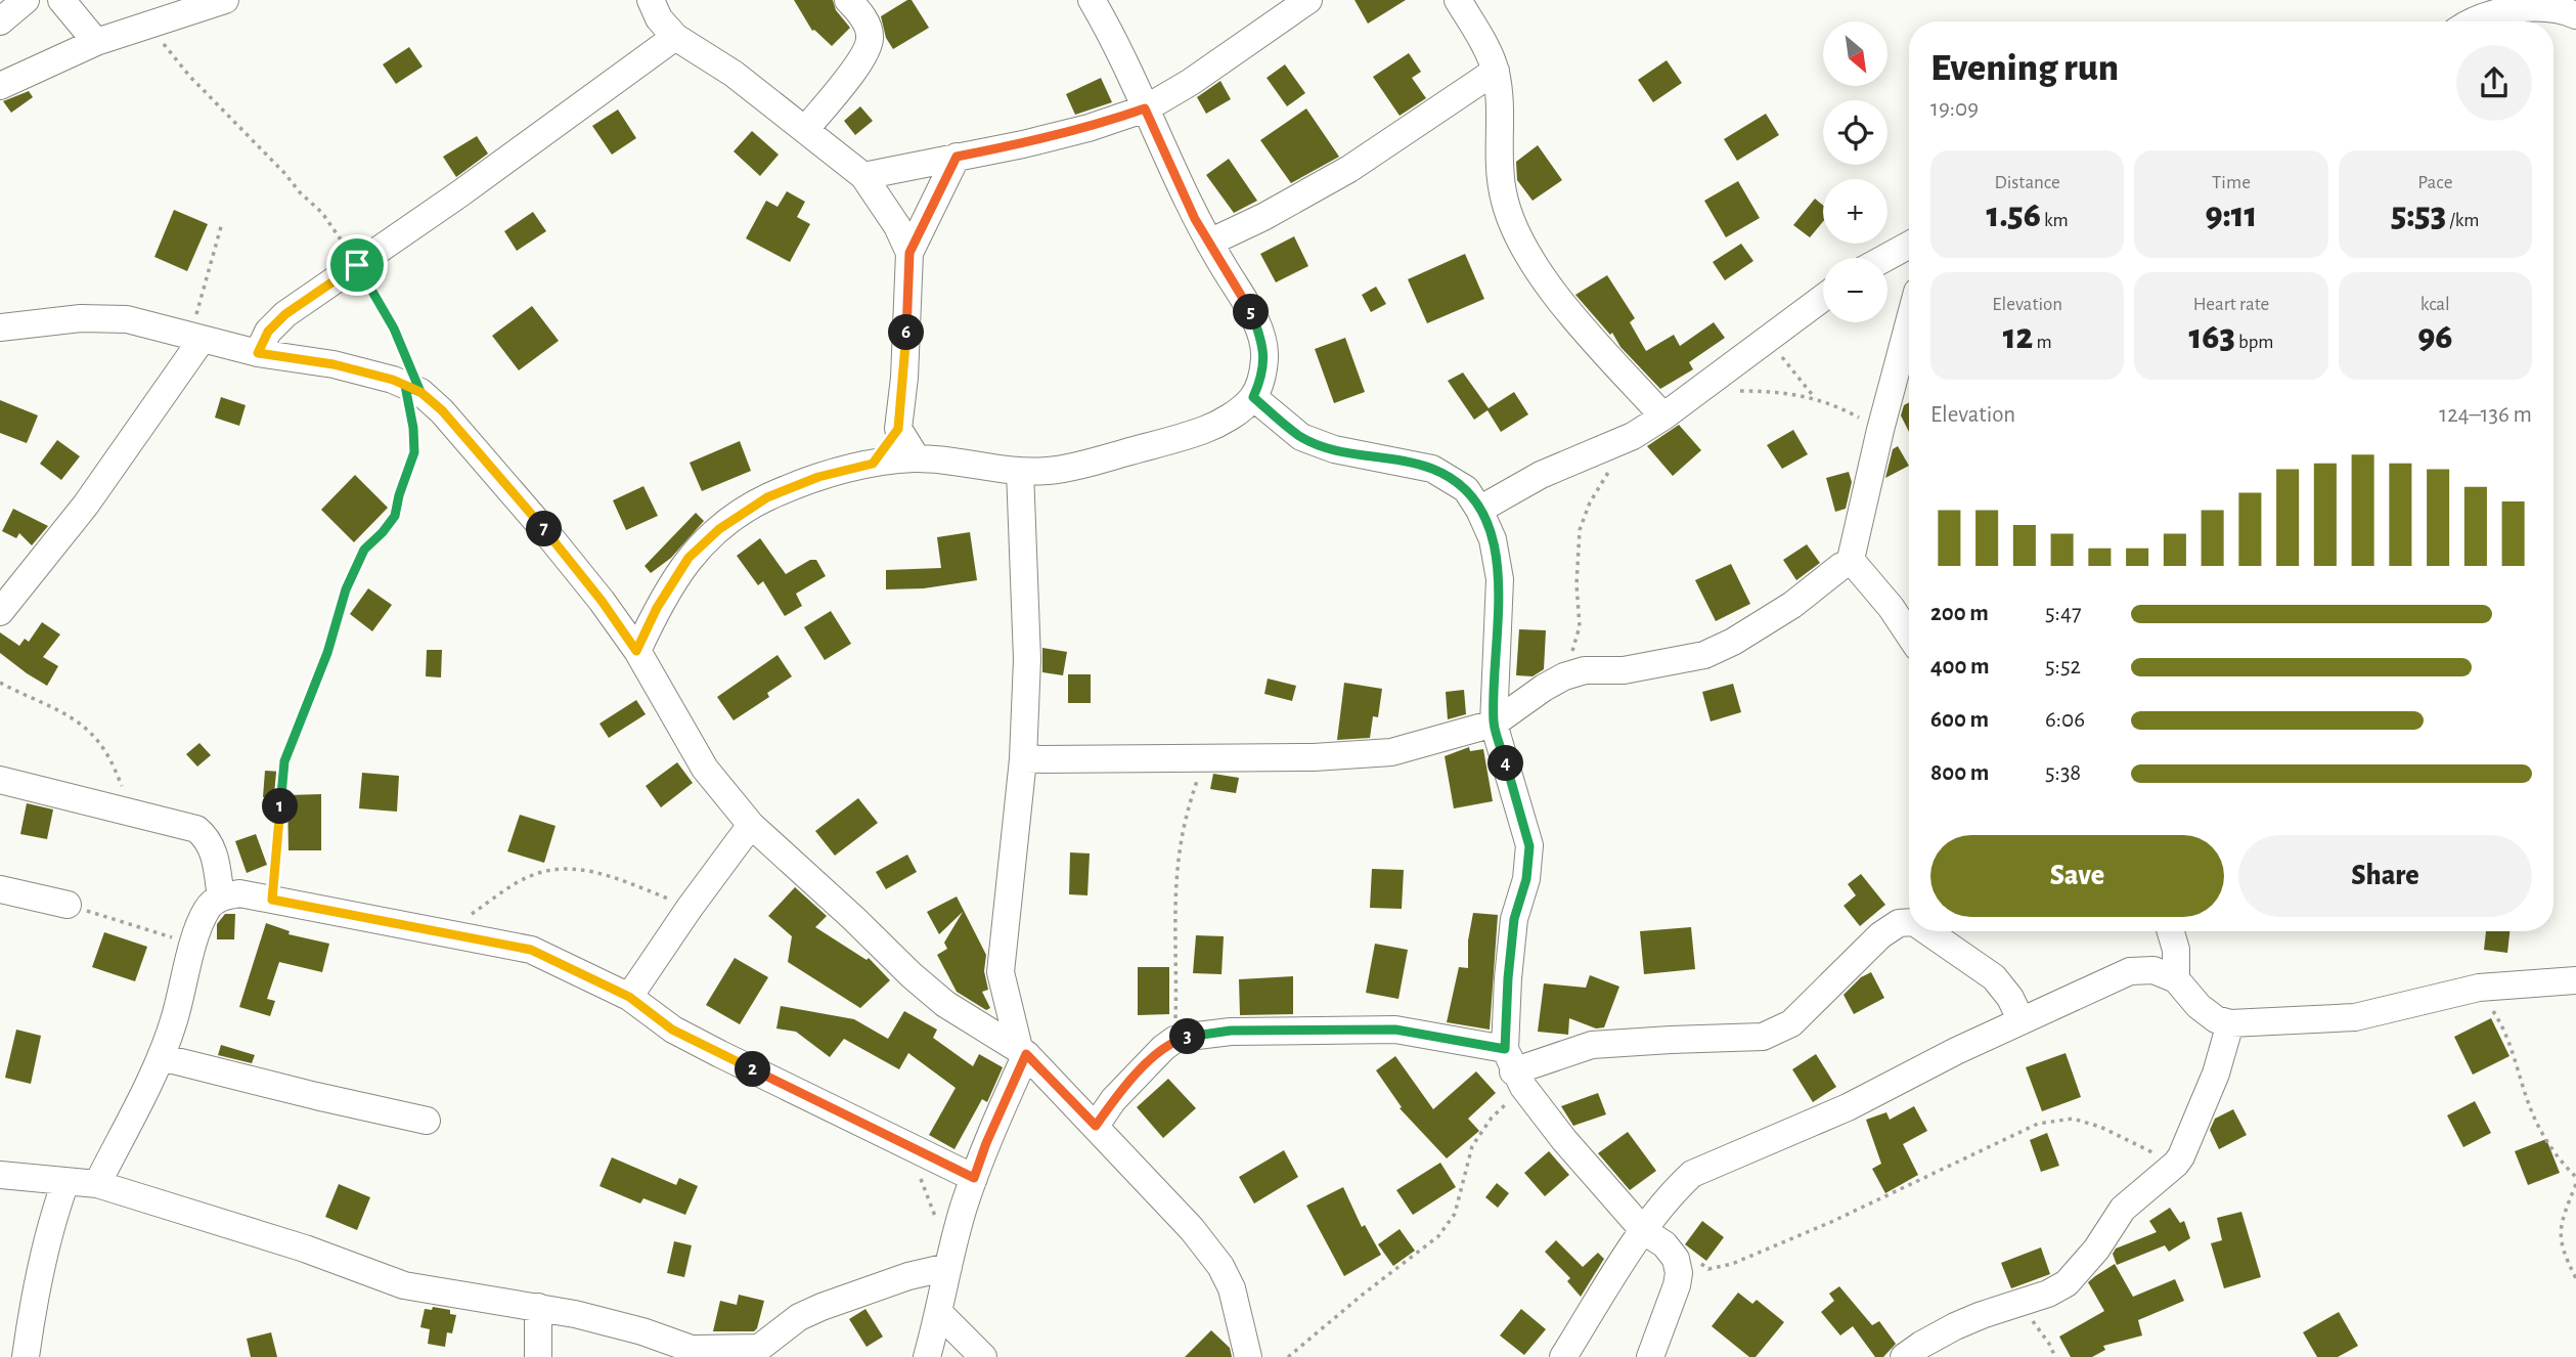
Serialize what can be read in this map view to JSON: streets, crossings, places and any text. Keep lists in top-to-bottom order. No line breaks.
{"north":"bottom right","page":{"map_buttons":["+","−"],"heading":["Evening run","19:09"],"stats":[["Distance","1.56 km"],["Time","9:11"],["Pace","5:53 /km"],["Elevation","12 m"],["Heart rate","163 bpm"],["kcal","96"]],"pins":["5","6","7","4","1","3","2"],"chart":["Elevation","124–136 m"],"list":[{"name":"200 m","note":"5:47"},{"name":"400 m","note":"5:52"},{"name":"600 m","note":"6:06"},{"name":"800 m","note":"5:38"}],"buttons":["Save","Share"]}}
